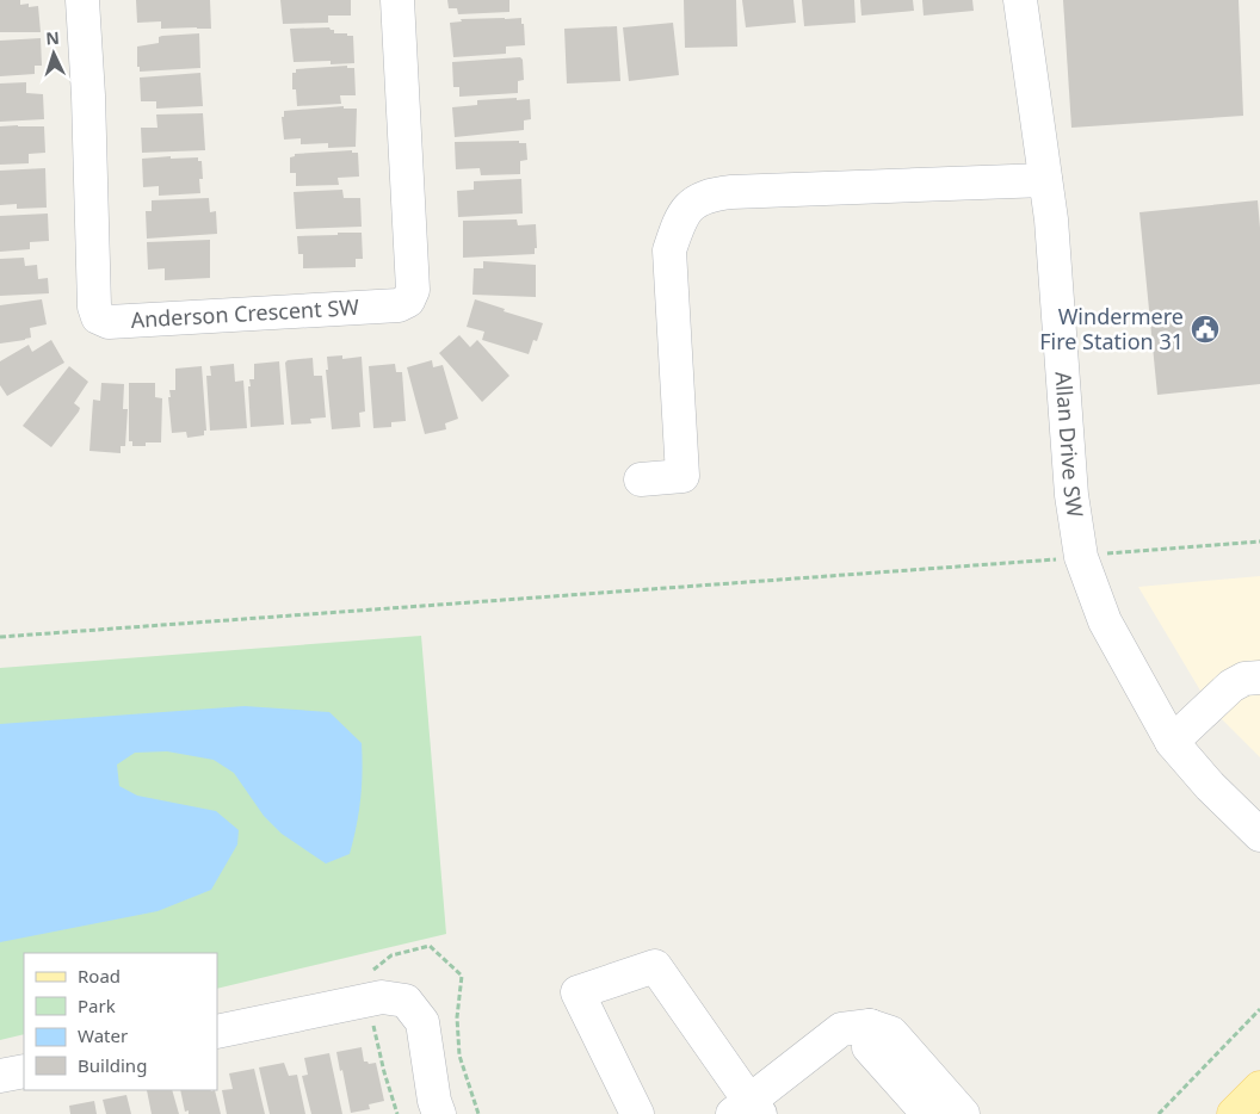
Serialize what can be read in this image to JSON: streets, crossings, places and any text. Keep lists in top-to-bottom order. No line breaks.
{"streets":{"street":["Anderson Crescent SW","Allan Drive SW"]},"places":{"public building":["Windermere Fire Station 31"]},"legend":["Road","Park","Water","Building"],"north":"top"}
